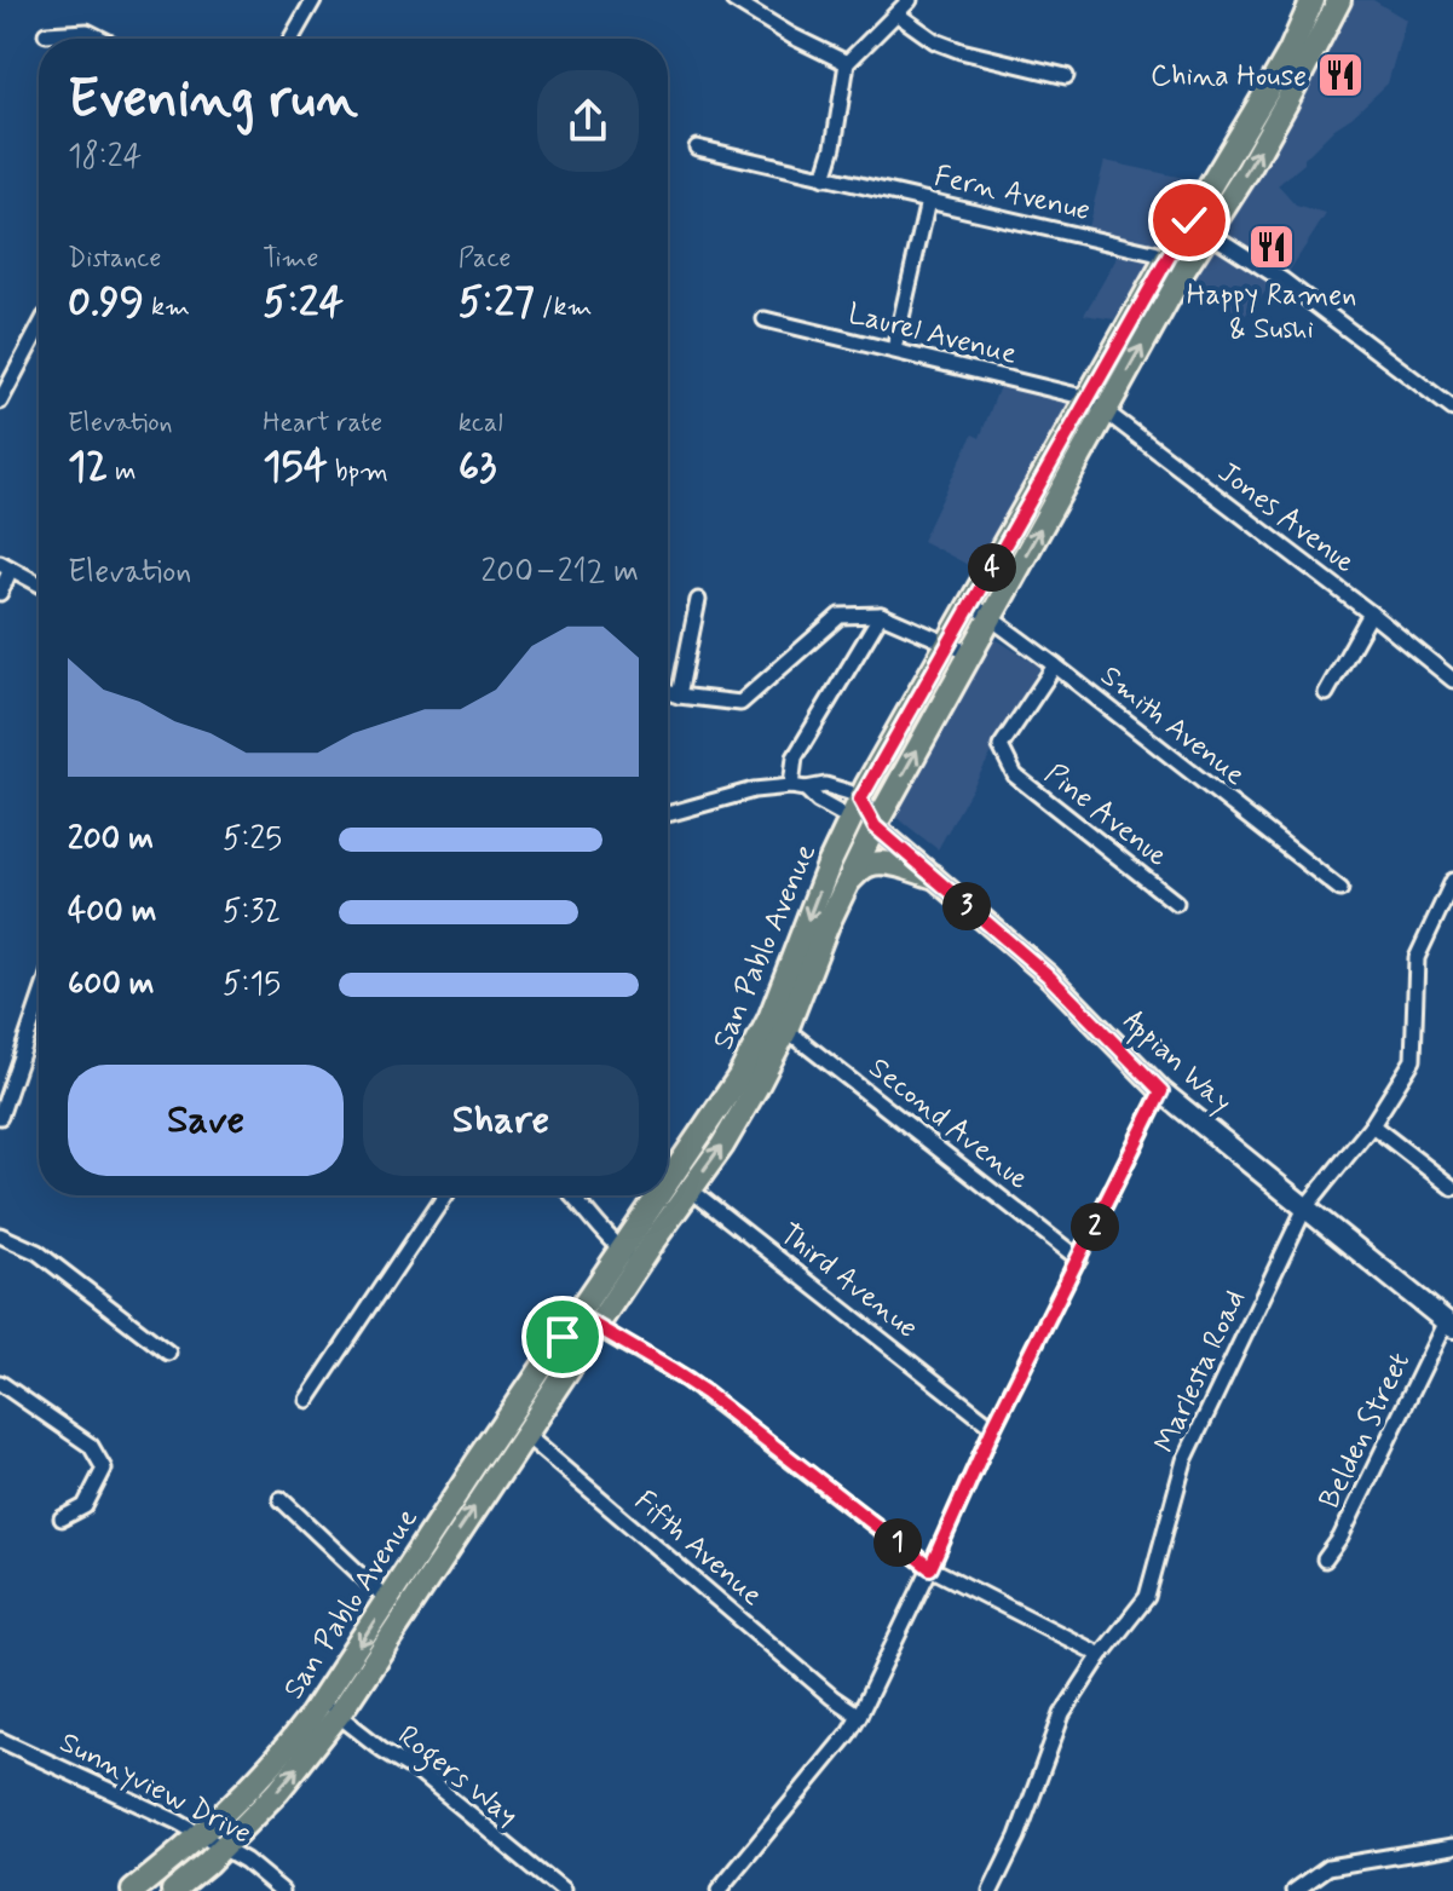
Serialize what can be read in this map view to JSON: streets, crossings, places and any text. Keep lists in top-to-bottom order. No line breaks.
{"streets":{"main road":["San Pablo Avenue","Appian Way"],"street":["Fern Avenue","Laurel Avenue","Jones Avenue","Smith Avenue","Pine Avenue","Second Avenue","Third Avenue","Marlesta Road","Belden Street","Fifth Avenue","Rogers Way","Sunnyview Drive"]},"crossings":[["Fern Avenue","San Pablo Avenue"],["Laurel Avenue","Jones Avenue"],["Laurel Avenue","San Pablo Avenue"],["Jones Avenue","San Pablo Avenue"],["Smith Avenue","Pine Avenue"],["Smith Avenue","San Pablo Avenue"],["San Pablo Avenue","Appian Way"],["San Pablo Avenue","Second Avenue"],["San Pablo Avenue","Third Avenue"],["San Pablo Avenue","Fifth Avenue"],["San Pablo Avenue","Rogers Way"],["San Pablo Avenue","Sunnyview Drive"],["Appian Way","Marlesta Road"],["Appian Way","Belden Street"]],"places":{"restaurant":["China House","Happy Ramen & Sushi"]},"page":{"heading":["Evening run","18:24"],"stats":[["Distance","0.99 km"],["Time","5:24"],["Pace","5:27 /km"],["Elevation","12 m"],["Heart rate","154 bpm"],["kcal","63"]],"chart":["Elevation","200–212 m"],"pins":["4","3","2","1"],"list":[{"name":"200 m","note":"5:25"},{"name":"400 m","note":"5:32"},{"name":"600 m","note":"5:15"}],"buttons":["Save","Share"]}}
